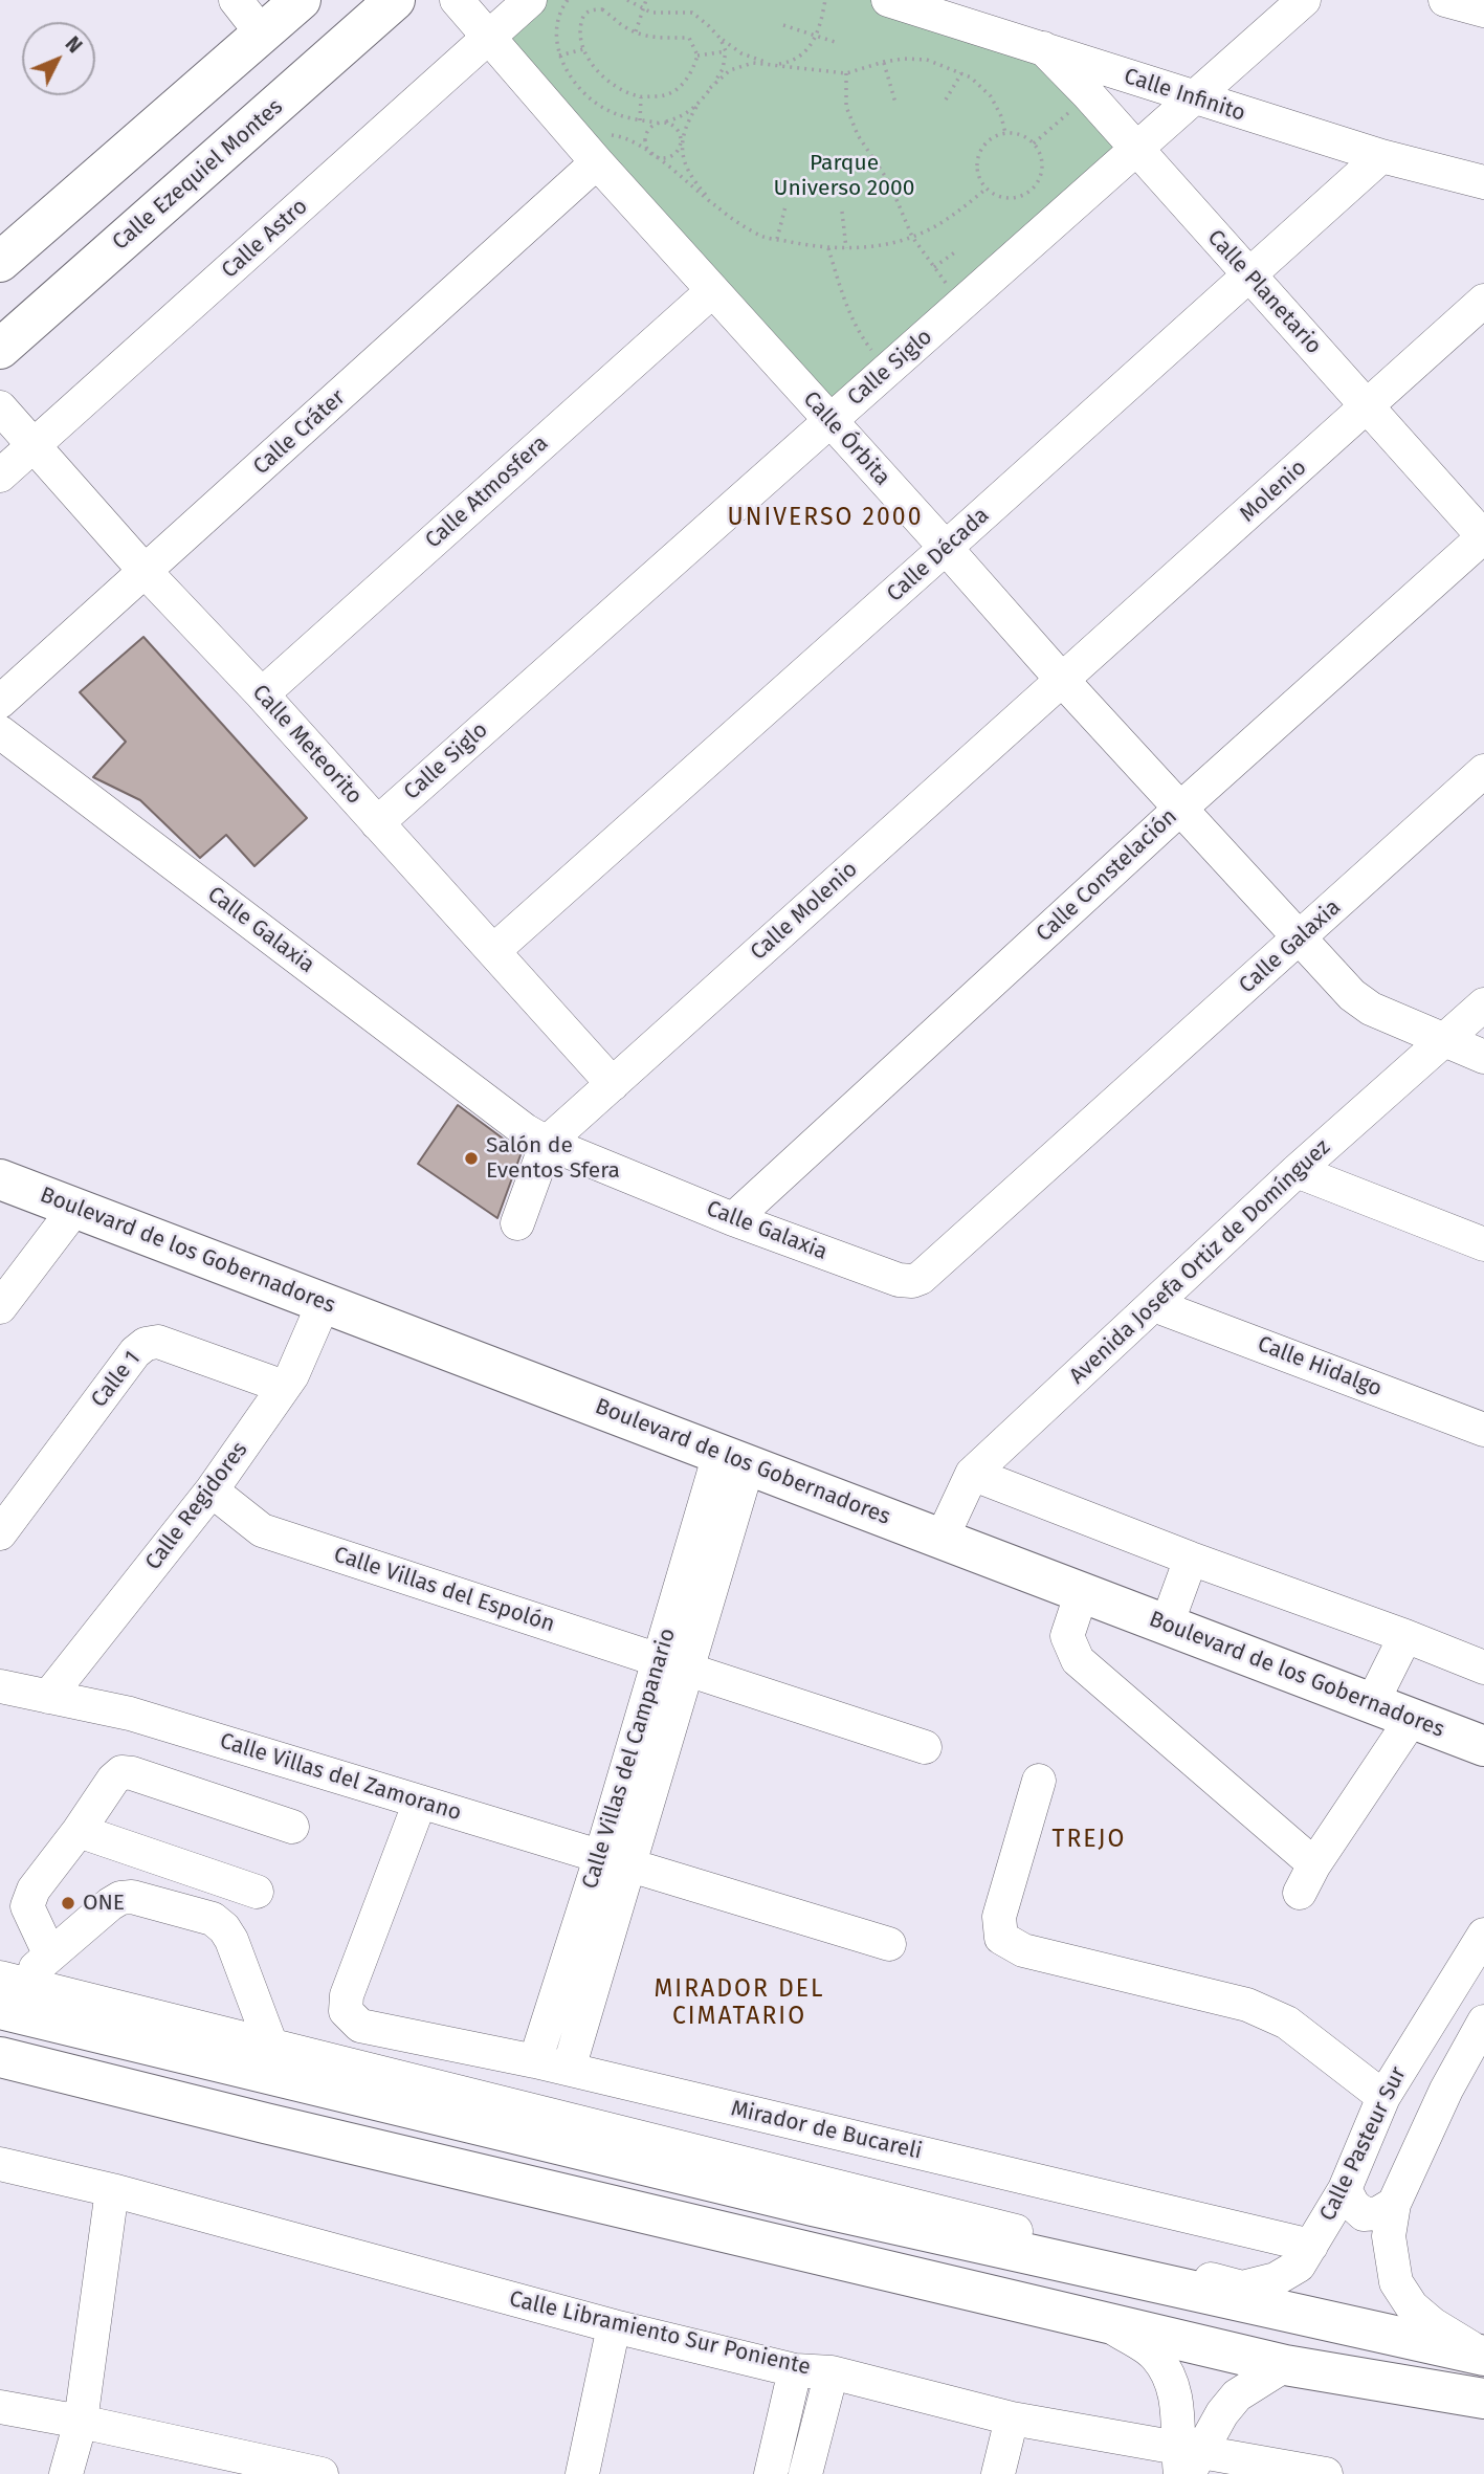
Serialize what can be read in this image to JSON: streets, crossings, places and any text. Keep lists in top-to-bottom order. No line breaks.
{"streets":{"main road":["Calle Ezequiel Montes","Boulevard de los Gobernadores"],"street":["Calle Infinito","Calle Astro","Calle Planetario","Calle Siglo","Calle Cráter","Calle Órbita","Molenio","Calle Atmosfera","Calle Década","Calle Meteorito","Calle Constelación","Calle Molenio","Calle Galaxia","Avenida Josefa Ortiz de Domínguez","Calle Hidalgo","Calle 1","Calle Regidores","Calle Villas del Espolón","Calle Villas del Campanario","Calle Villas del Zamorano","Mirador de Bucareli","Calle Pasteur Sur","Calle Libramiento Sur Poniente"]},"crossings":[["Calle Infinito","Calle Planetario"],["Calle Infinito","Calle Siglo"],["Calle Infinito","Calle Década"],["Calle Astro","Calle Órbita"],["Calle Astro","Calle Meteorito"],["Calle Planetario","Calle Siglo"],["Calle Planetario","Molenio"],["Calle Planetario","Calle Década"],["Calle Planetario","Calle Constelación"],["Calle Siglo","Calle Órbita"],["Calle Siglo","Calle Meteorito"],["Calle Cráter","Calle Órbita"],["Calle Cráter","Calle Meteorito"],["Calle Órbita","Molenio"],["Calle Órbita","Calle Atmosfera"],["Calle Órbita","Calle Década"],["Calle Órbita","Calle Constelación"],["Calle Órbita","Calle Molenio"],["Calle Órbita","Calle Galaxia"],["Calle Órbita","Avenida Josefa Ortiz de Domínguez"],["Molenio","Calle Molenio"],["Calle Atmosfera","Calle Meteorito"],["Calle Década","Calle Meteorito"],["Calle Meteorito","Calle Molenio"],["Calle Constelación","Calle Galaxia"],["Calle Molenio","Calle Galaxia"],["Boulevard de los Gobernadores","Avenida Josefa Ortiz de Domínguez"],["Boulevard de los Gobernadores","Calle Regidores"],["Boulevard de los Gobernadores","Calle Villas del Campanario"],["Avenida Josefa Ortiz de Domínguez","Calle Hidalgo"],["Calle 1","Calle Regidores"],["Calle Regidores","Calle Villas del Espolón"],["Calle Regidores","Calle Villas del Zamorano"],["Calle Villas del Espolón","Calle Villas del Campanario"],["Calle Villas del Campanario","Calle Villas del Zamorano"],["Calle Villas del Campanario","Mirador de Bucareli"],["Calle Villas del Zamorano","Mirador de Bucareli"],["Mirador de Bucareli","Calle Pasteur Sur"]],"districts":["UNIVERSO 2000","TREJO","MIRADOR DEL CIMATARIO"],"parks":["Parque Universo 2000"],"places":["Salón de Eventos Sfera","ONE"],"north":"top right"}
